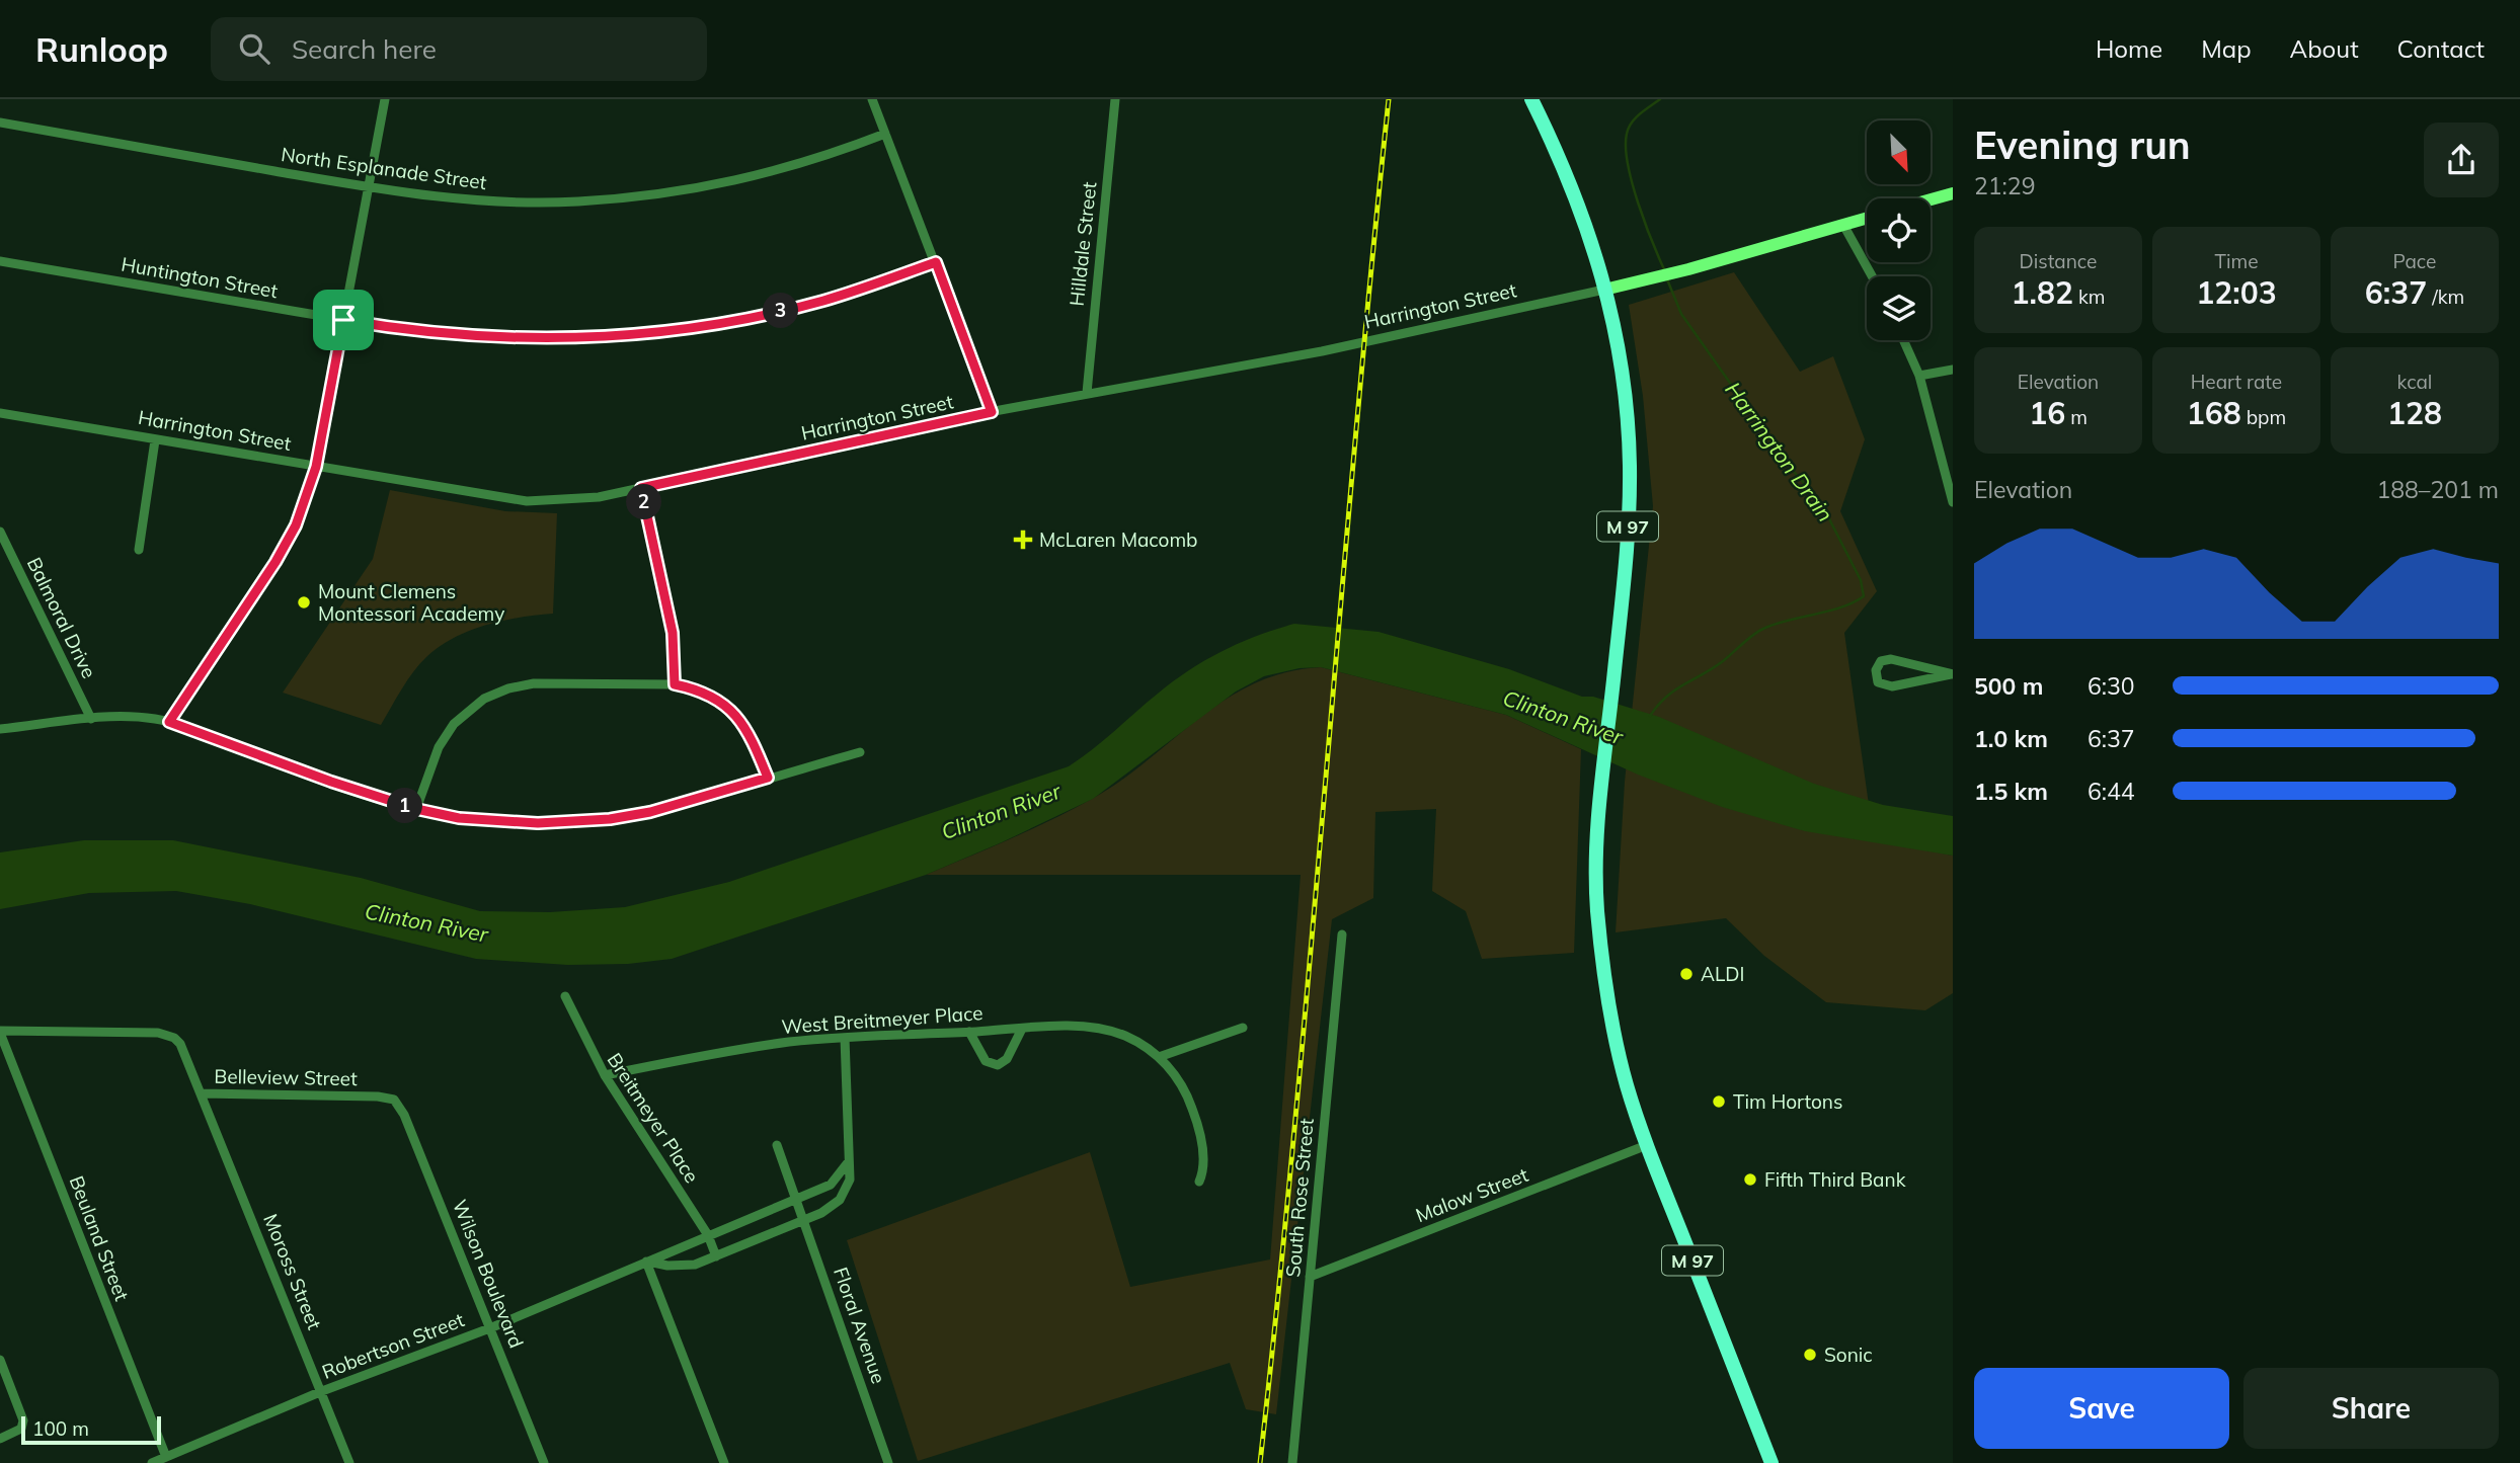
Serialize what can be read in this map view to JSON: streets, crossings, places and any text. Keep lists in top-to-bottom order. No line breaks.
{"streets":{"main road":["M 97"],"street":["North Esplanade Street","Hilldale Street","Huntington Street","Harrington Street","Balmoral Drive","West Breitmeyer Place","Belleview Street","Breitmeyer Place","Malow Street","South Rose Street","Beuland Street","Moross Street","Wilson Boulevard","Floral Avenue","Robertson Street"]},"crossings":[["Hilldale Street","Harrington Street"],["Harrington Street","M 97"],["M 97","Malow Street"],["West Breitmeyer Place","Breitmeyer Place"],["West Breitmeyer Place","Robertson Street"],["Belleview Street","Beuland Street"],["Belleview Street","Moross Street"],["Belleview Street","Wilson Boulevard"],["Breitmeyer Place","Robertson Street"],["Malow Street","South Rose Street"],["Beuland Street","Robertson Street"],["Moross Street","Robertson Street"],["Wilson Boulevard","Robertson Street"],["Floral Avenue","Robertson Street"]],"water":["Harrington Drain","Clinton River"],"places":{"health":["McLaren Macomb"],"other":["Mount Clemens Montessori Academy","ALDI","Tim Hortons","Fifth Third Bank","Sonic"]},"scale_bar":"100 m","north":"bottom right","page":{"header":"Runloop","search":"Search here","nav":["Home","Map","About","Contact"],"heading":["Evening run","21:29"],"stats":[["Distance","1.82 km"],["Time","12:03"],["Pace","6:37 /km"],["Elevation","16 m"],["Heart rate","168 bpm"],["kcal","128"]],"pins":["3","2","1"],"chart":["Elevation","188–201 m"],"list":[{"name":"500 m","note":"6:30"},{"name":"1.0 km","note":"6:37"},{"name":"1.5 km","note":"6:44"}],"buttons":["Save","Share"],"scale":"100 m"}}
